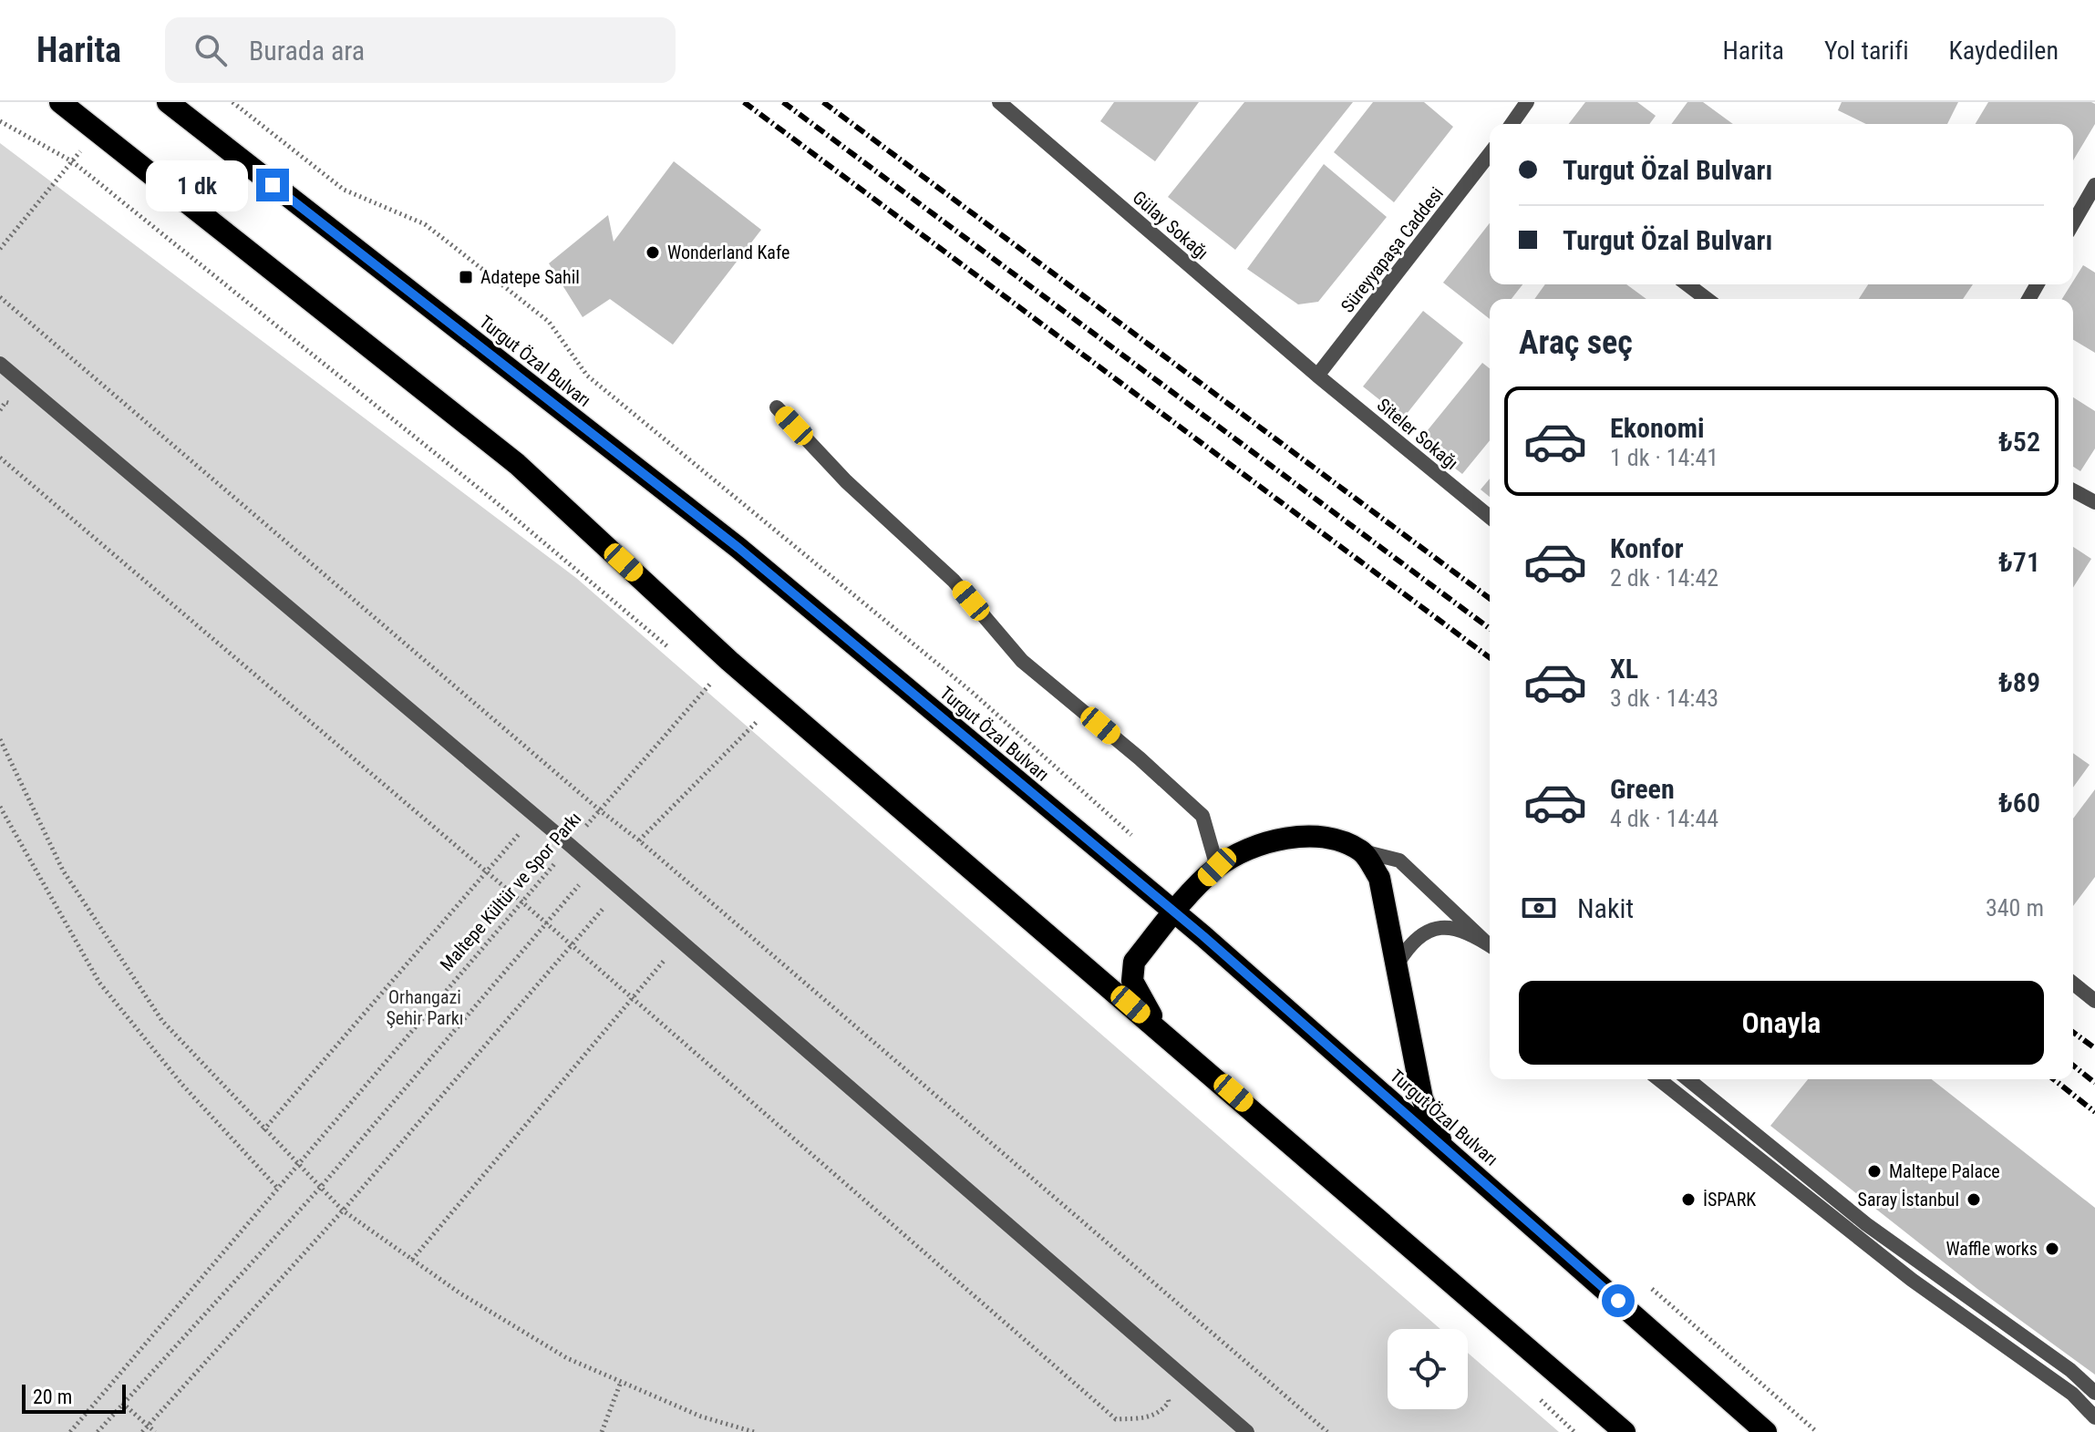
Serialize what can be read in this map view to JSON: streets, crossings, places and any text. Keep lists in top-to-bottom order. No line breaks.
{"streets":{"highway":["Turgut Özal Bulvarı"],"street":["Gülay Sokağı","Süreyyapaşa Caddesi","Siteler Sokağı"],"path":["Maltepe Kültür ve Spor Parkı"]},"crossings":[["Gülay Sokağı","Süreyyapaşa Caddesi"],["Gülay Sokağı","Siteler Sokağı"],["Süreyyapaşa Caddesi","Siteler Sokağı"]],"parks":["Orhangazi Şehir Parkı"],"places":{"other":["Wonderland Kafe","Maltepe Palace","İSPARK","Saray İstanbul","Waffle works"],"transit":["Adatepe Sahil"]},"scale_bar":"20 m","page":{"header":"Harita","search":"Burada ara","nav":["Harita","Yol tarifi","Kaydedilen"],"banner":["Turgut Özal Bulvarı","Turgut Özal Bulvarı"],"bubble":"1 dk","heading":"Araç seç","list":[{"name":"Ekonomi","note":"1 dk · 14:41","value":"₺52"},{"name":"Konfor","note":"2 dk · 14:42","value":"₺71"},{"name":"XL","note":"3 dk · 14:43","value":"₺89"},{"name":"Green","note":"4 dk · 14:44","value":"₺60"}],"pay":["Nakit","340 m"],"buttons":"Onayla","scale":"20 m"}}
